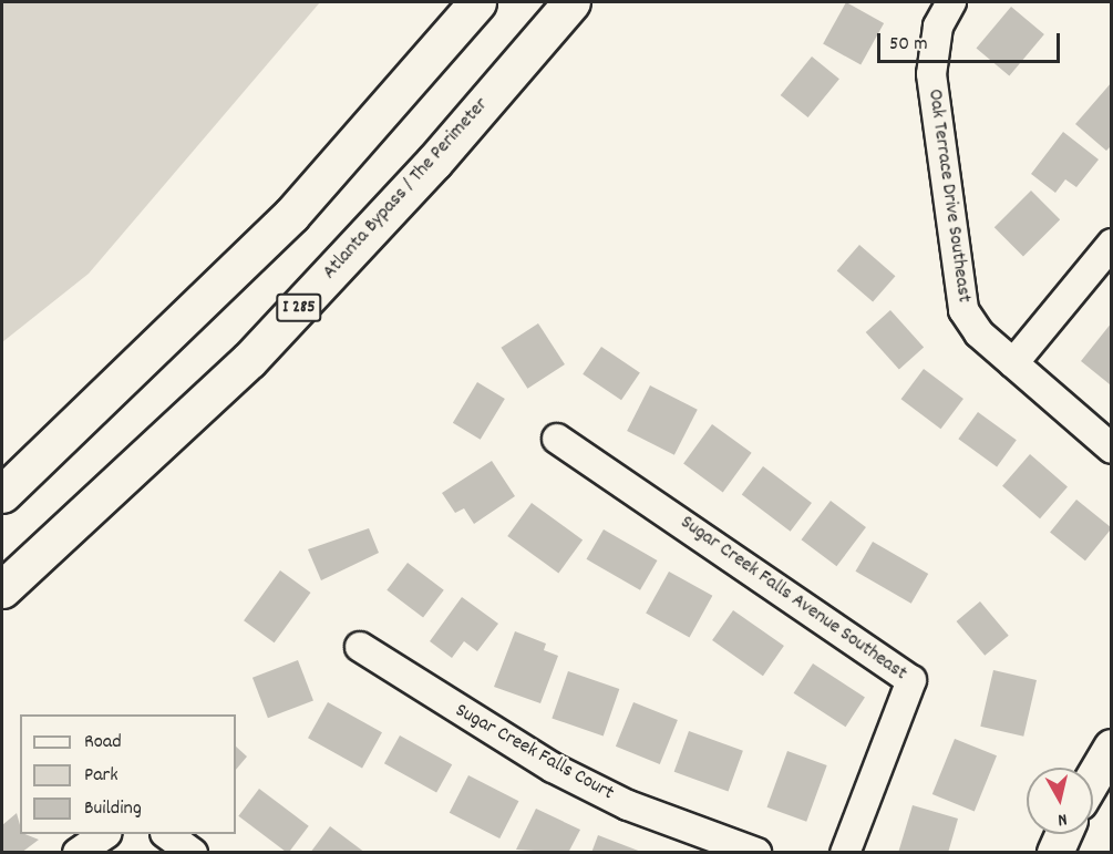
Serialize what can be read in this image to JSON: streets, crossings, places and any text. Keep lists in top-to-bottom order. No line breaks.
{"streets":{"highway":["Atlanta Bypass / The Perimeter","I 285"],"street":["Oak Terrace Drive Southeast","Sugar Creek Falls Avenue Southeast","Sugar Creek Falls Court"]},"legend":["Road","Park","Building"],"scale_bar":"50 m","north":"bottom"}
